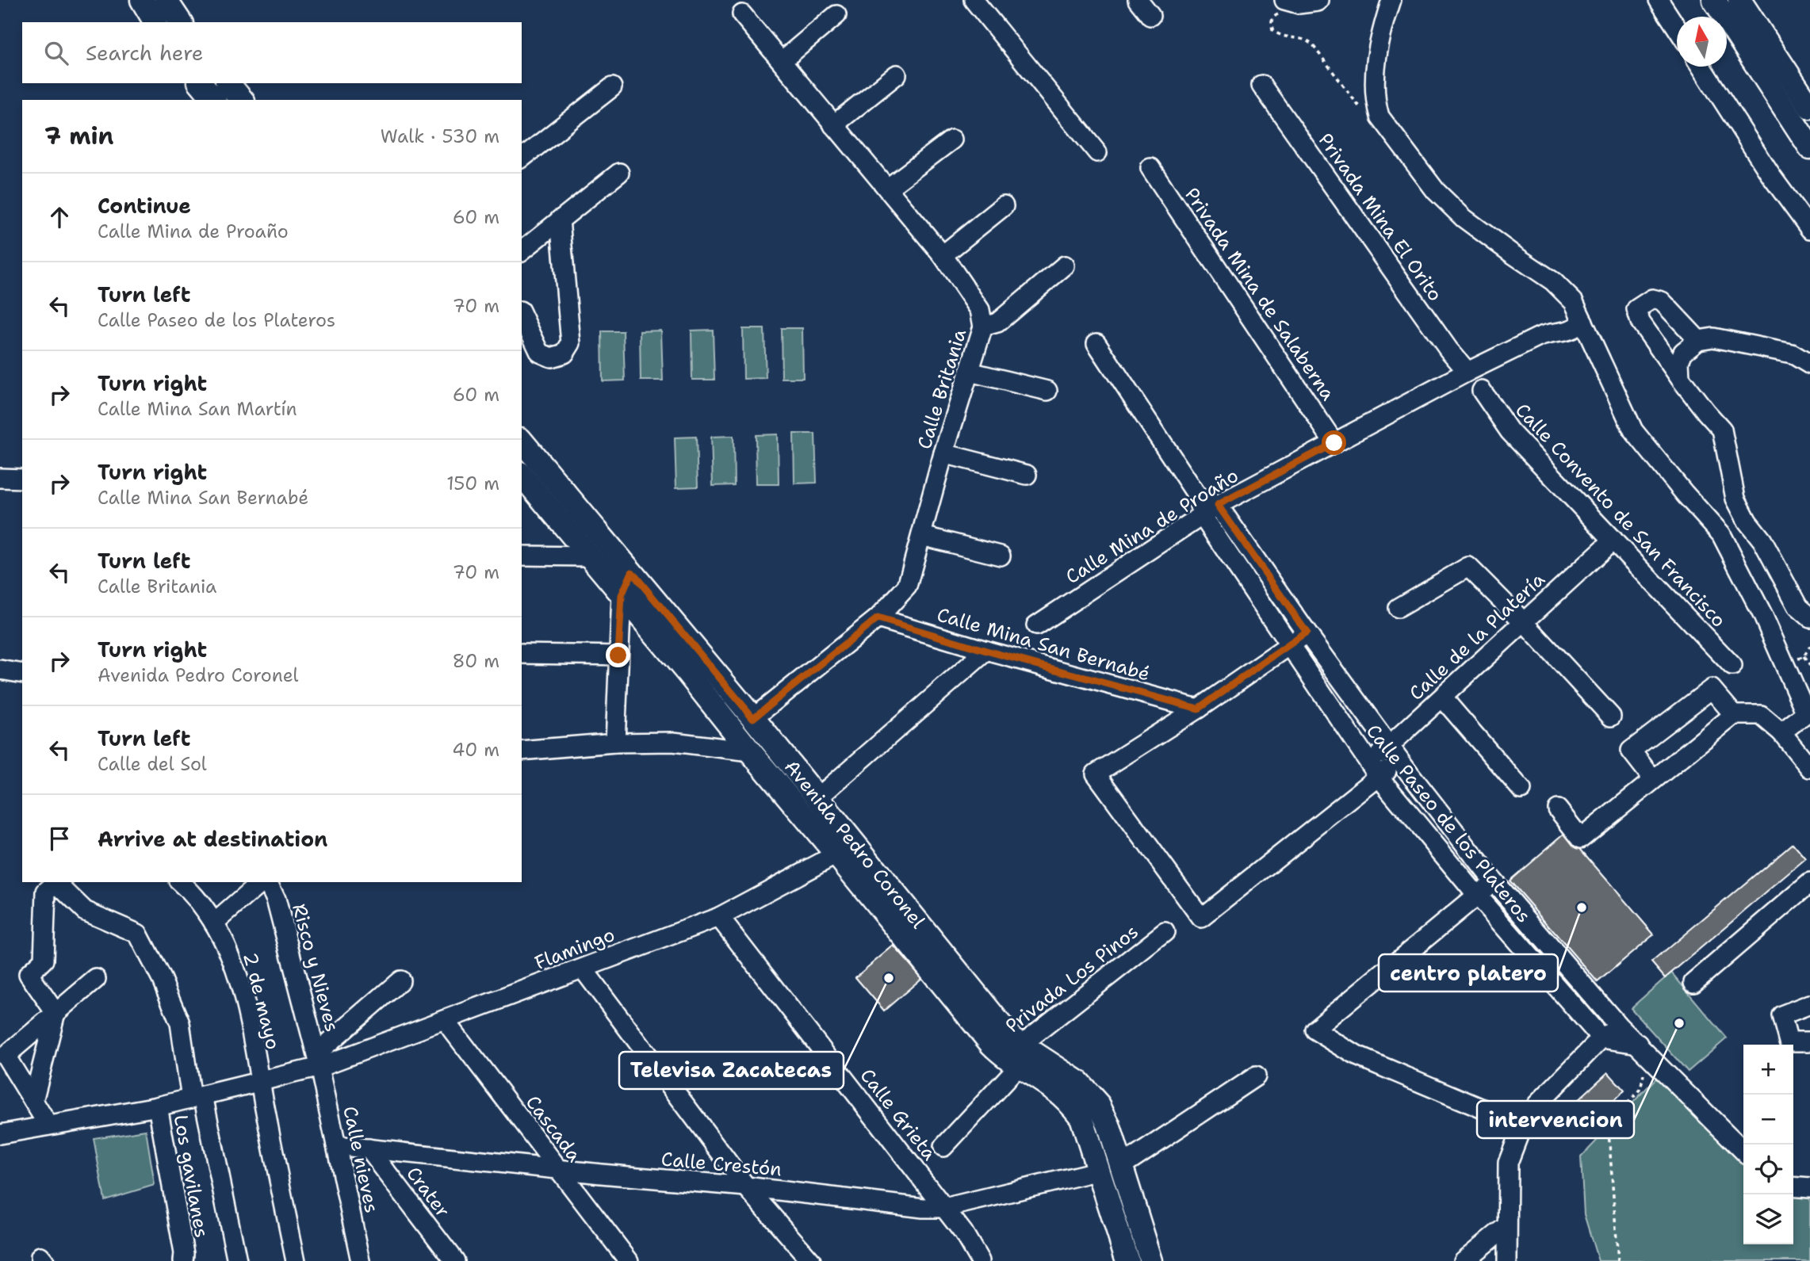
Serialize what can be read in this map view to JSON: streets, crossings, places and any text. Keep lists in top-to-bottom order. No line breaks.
{"streets":{"main road":["Avenida Pedro Coronel"],"street":["Privada Mina El Orito","Privada Mina de Salaberna","Calle Britania","Calle Convento de San Francisco","Calle Mina de Proaño","Calle de la Platería","Calle Mina San Bernabé","Calle Paseo de los Plateros","Flamingo","Risco y Nieves","Privada Los Pinos","2 de mayo","Calle Grieta","Cascada","Calle nieves","Calle Crestón","Los gavilanes","Crater"]},"crossings":[["Privada Mina El Orito","Calle Mina de Proaño"],["Privada Mina de Salaberna","Calle Mina de Proaño"],["Calle Britania","Calle Mina San Bernabé"],["Calle Britania","Avenida Pedro Coronel"],["Calle Convento de San Francisco","Calle de la Platería"],["Calle Mina de Proaño","Calle Paseo de los Plateros"],["Calle de la Platería","Calle Mina San Bernabé"],["Calle de la Platería","Calle Paseo de los Plateros"],["Avenida Pedro Coronel","Flamingo"],["Avenida Pedro Coronel","Privada Los Pinos"],["Avenida Pedro Coronel","Calle Crestón"],["Flamingo","Risco y Nieves"],["Flamingo","2 de mayo"],["Flamingo","Calle Grieta"],["Flamingo","Cascada"],["Flamingo","Calle nieves"],["Flamingo","Los gavilanes"],["Risco y Nieves","Calle nieves"],["Calle Grieta","Calle Crestón"],["Cascada","Calle Crestón"],["Calle nieves","Calle Crestón"],["Calle Crestón","Crater"]],"places":["centro platero","Televisa Zacatecas","intervencion"],"north":"top","page":{"search":"Search here","heading":["7 min","Walk · 530 m"],"list":[["Continue","Calle Mina de Proaño","60 m"],["Turn left","Calle Paseo de los Plateros","70 m"],["Turn right","Calle Mina San Martín","60 m"],["Turn right","Calle Mina San Bernabé","150 m"],["Turn left","Calle Britania","70 m"],["Turn right","Avenida Pedro Coronel","80 m"],["Turn left","Calle del Sol","40 m"],"Arrive at destination"],"map_buttons":["+","−"]}}
